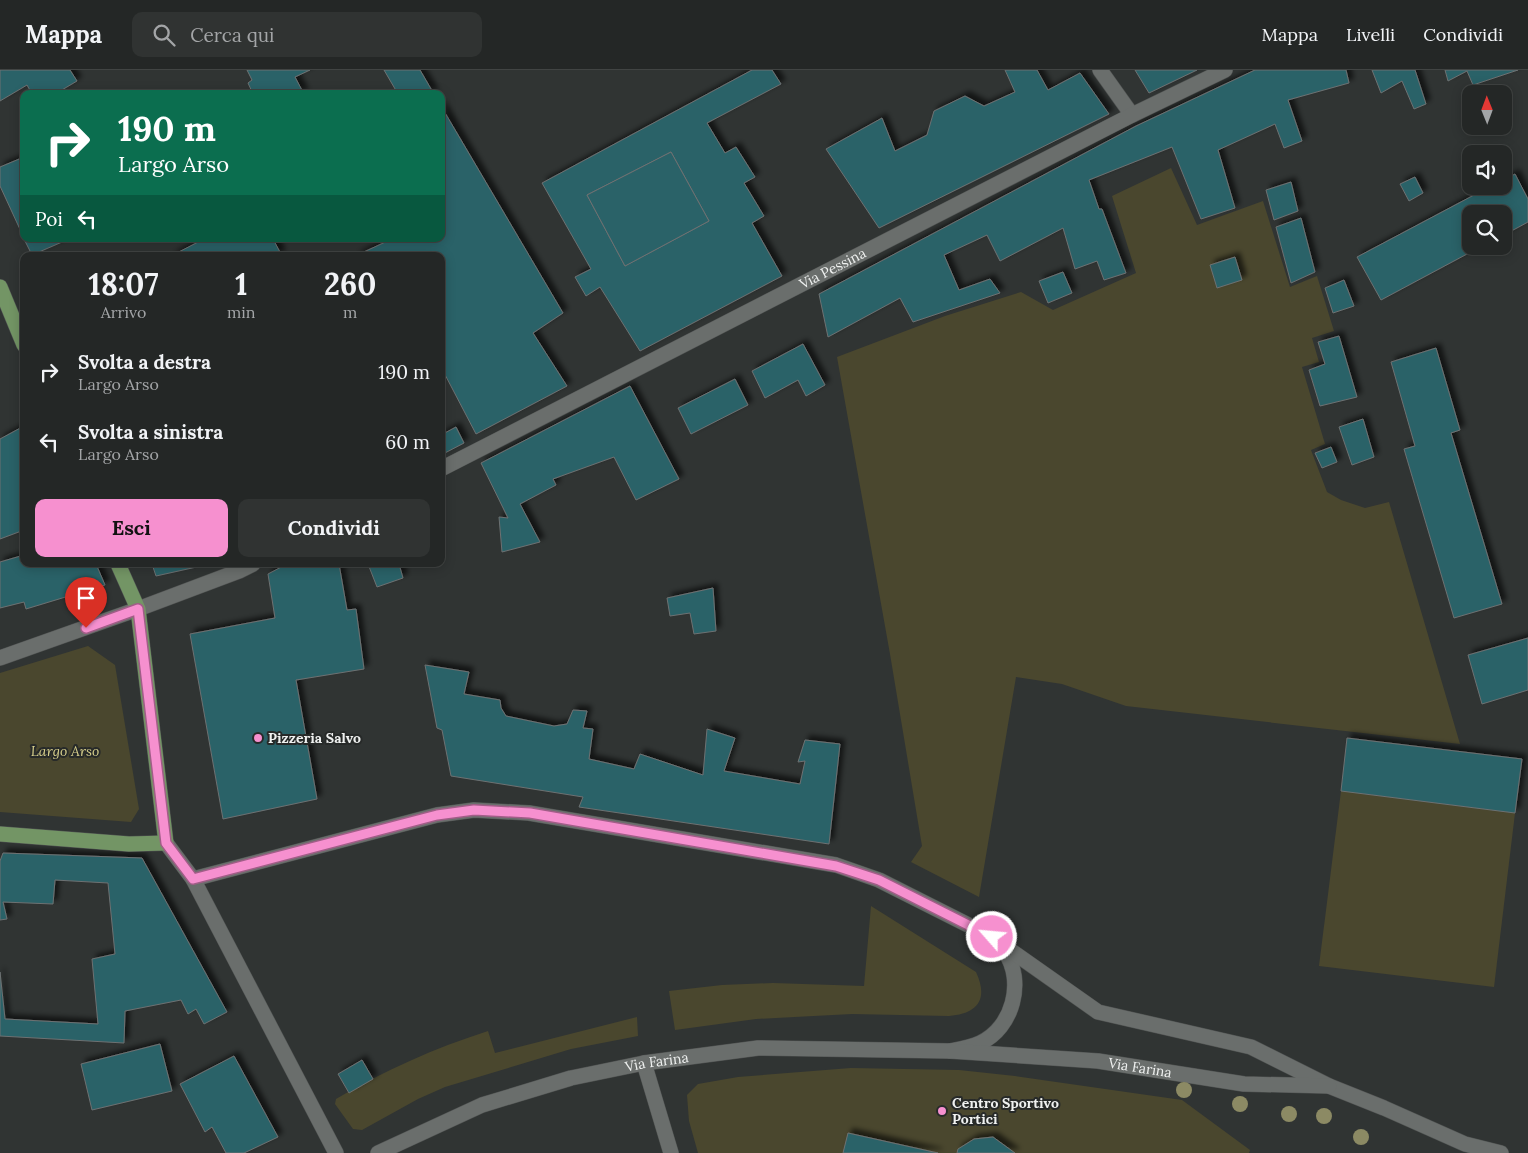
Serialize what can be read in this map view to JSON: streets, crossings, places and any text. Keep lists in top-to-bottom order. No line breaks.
{"streets":{"street":["Via Pessina","Via Farina"]},"parks":["Largo Arso"],"places":["Pizzeria Salvo","Centro Sportivo Portici"],"north":"top","page":{"header":"Mappa","search":"Cerca qui","nav":["Mappa","Livelli","Condividi"],"turn":["190 m","Largo Arso"],"then":"Poi","eta":["18:07","Arrivo","1","min","260","m"],"list":[{"name":"Svolta a destra","note":"Largo Arso","value":"190 m"},{"name":"Svolta a sinistra","note":"Largo Arso","value":"60 m"}],"buttons":["Esci","Condividi"]}}
